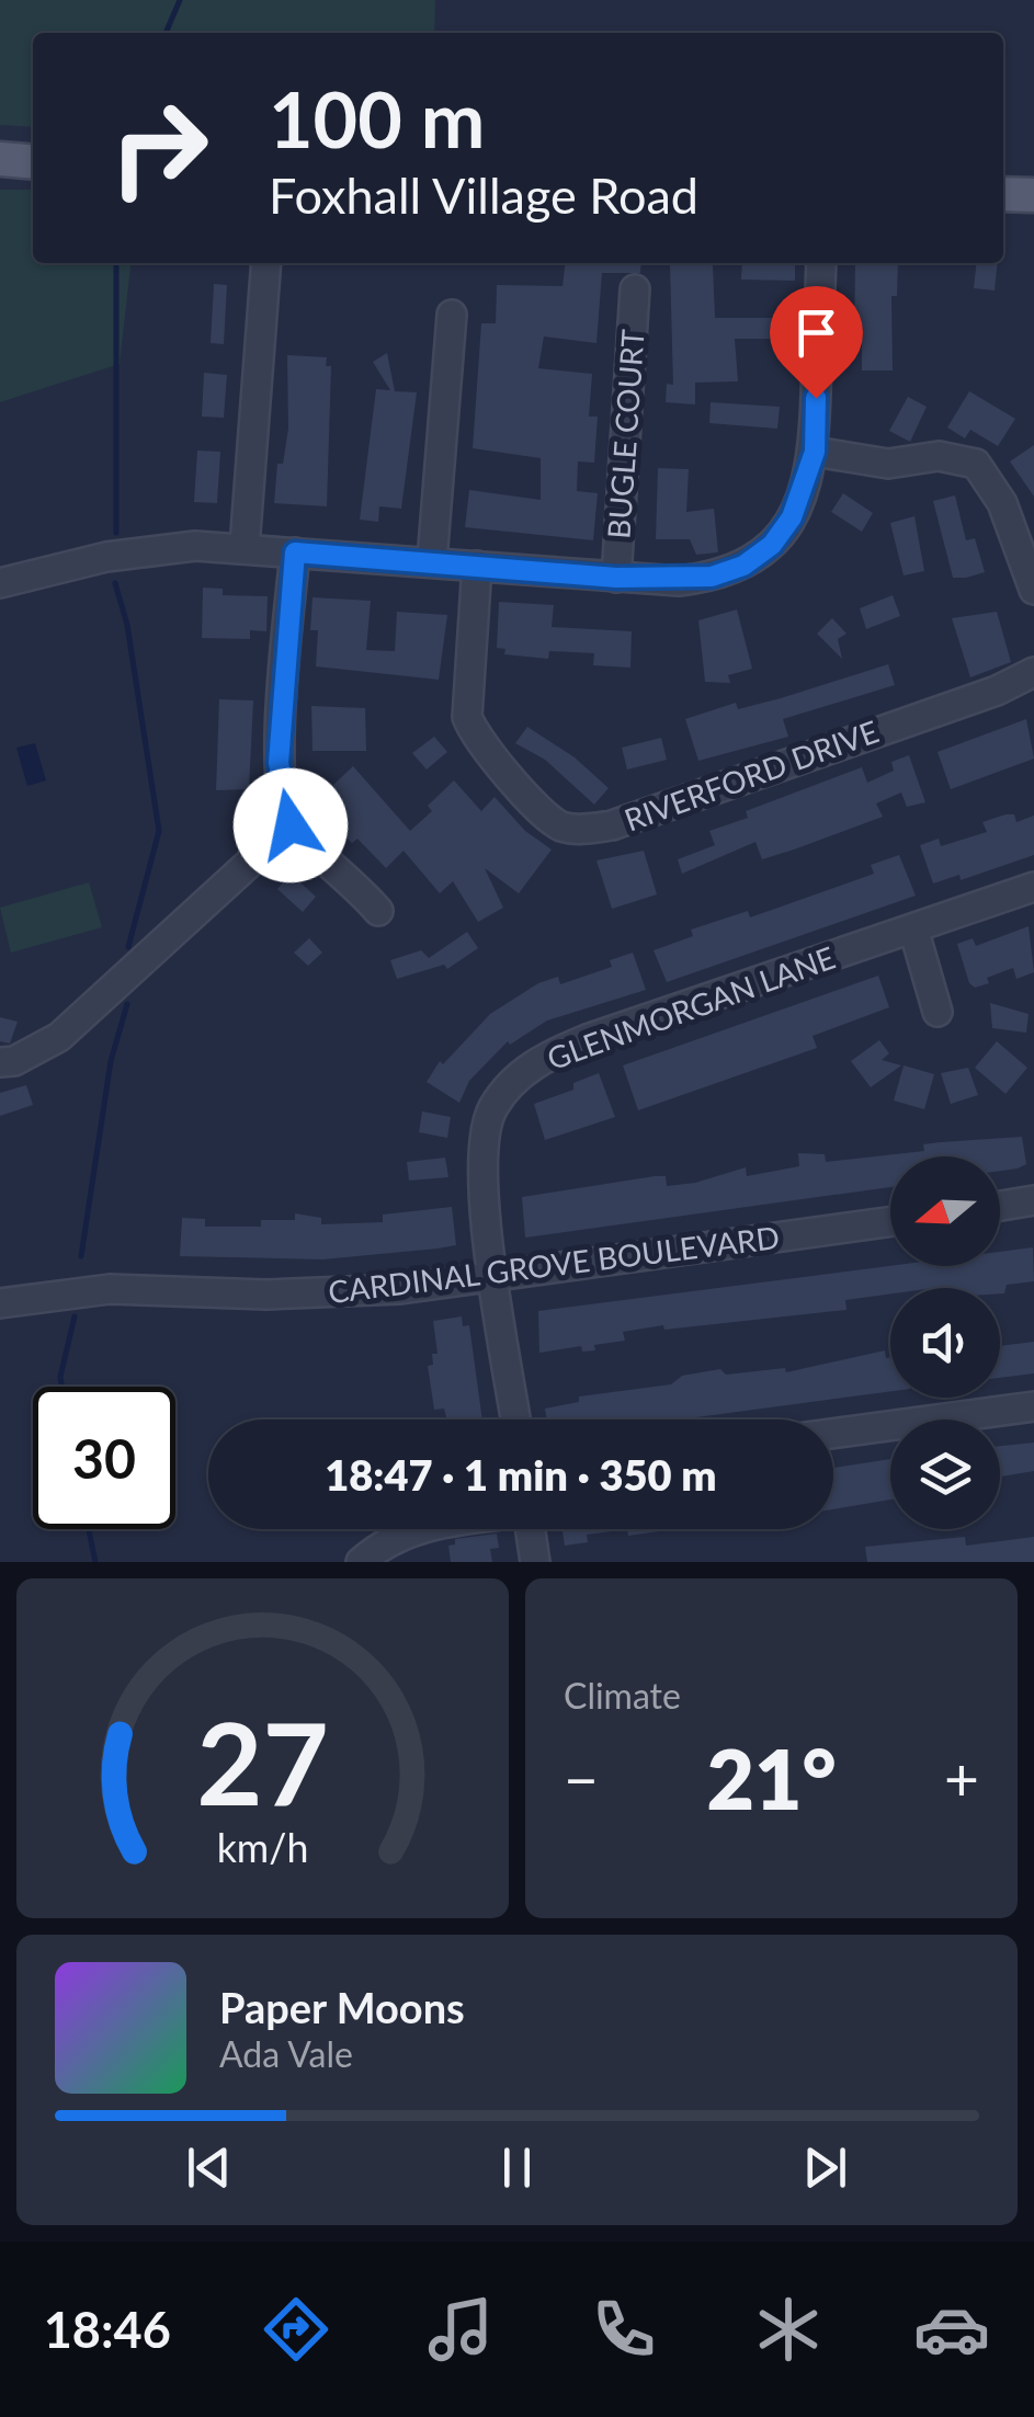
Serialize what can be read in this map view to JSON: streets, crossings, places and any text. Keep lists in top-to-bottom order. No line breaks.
{"streets":{"street":["BUGLE COURT","RIVERFORD DRIVE","GLENMORGAN LANE","CARDINAL GROVE BOULEVARD"]},"crossings":[["GLENMORGAN LANE","CARDINAL GROVE BOULEVARD"]],"north":"left","page":{"turn":["100 m","Foxhall Village Road"],"limit":"30","trip":"18:47 · 1 min · 350 m","tile":"Climate","heat":["−","21°","+"],"song":["Paper Moons","Ada Vale"],"tabs":"18:46","gauge":["27","km/h"]}}
